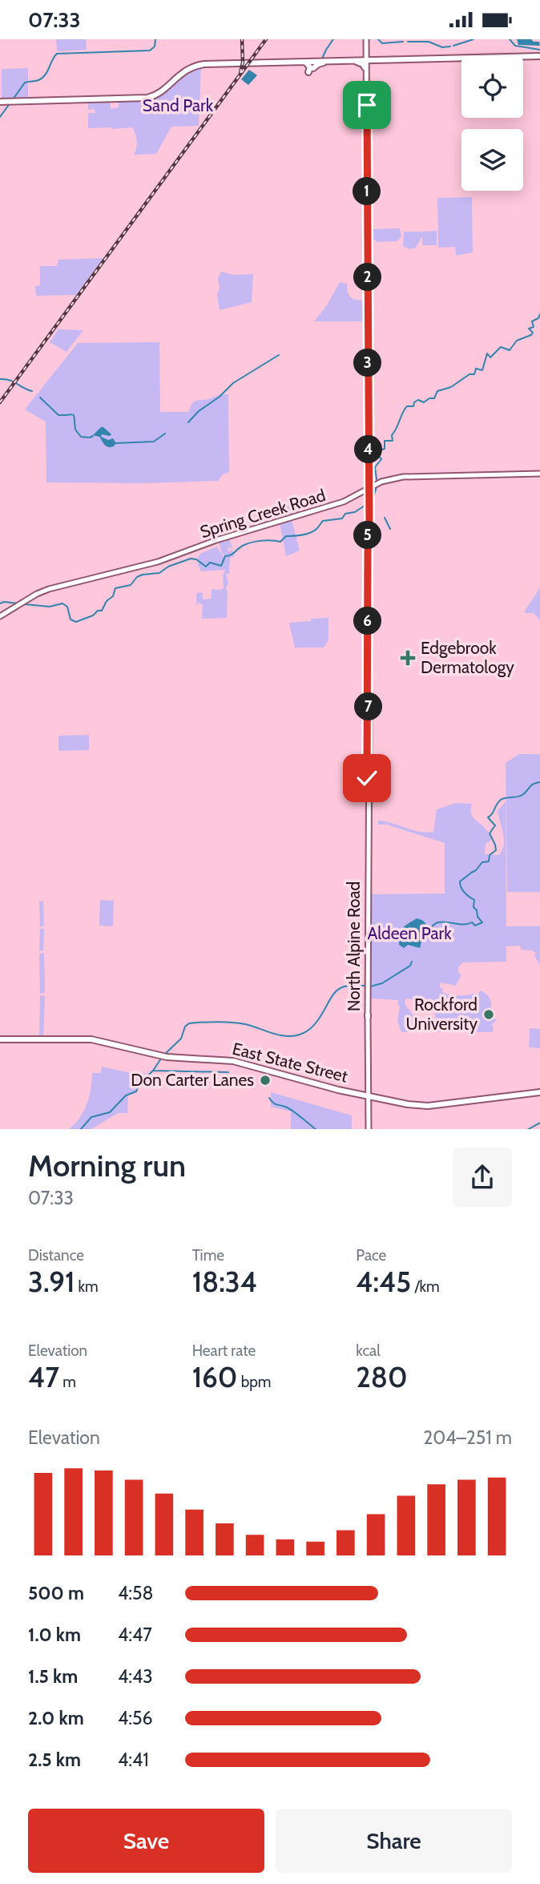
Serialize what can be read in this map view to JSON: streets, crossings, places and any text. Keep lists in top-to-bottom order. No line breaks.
{"streets":{"main road":["Spring Creek Road","North Alpine Road","East State Street"]},"crossings":[["Spring Creek Road","North Alpine Road"],["North Alpine Road","East State Street"]],"parks":["Sand Park","Aldeen Park"],"places":{"health":["Edgebrook Dermatology"],"other":["Rockford University","Don Carter Lanes"]},"page":{"status":"07:33","pins":["1","2","3","4","5","6","7"],"heading":["Morning run","07:33"],"stats":[["Distance","3.91 km"],["Time","18:34"],["Pace","4:45 /km"],["Elevation","47 m"],["Heart rate","160 bpm"],["kcal","280"]],"chart":["Elevation","204–251 m"],"list":[{"name":"500 m","note":"4:58"},{"name":"1.0 km","note":"4:47"},{"name":"1.5 km","note":"4:43"},{"name":"2.0 km","note":"4:56"},{"name":"2.5 km","note":"4:41"}],"buttons":["Save","Share"]}}
